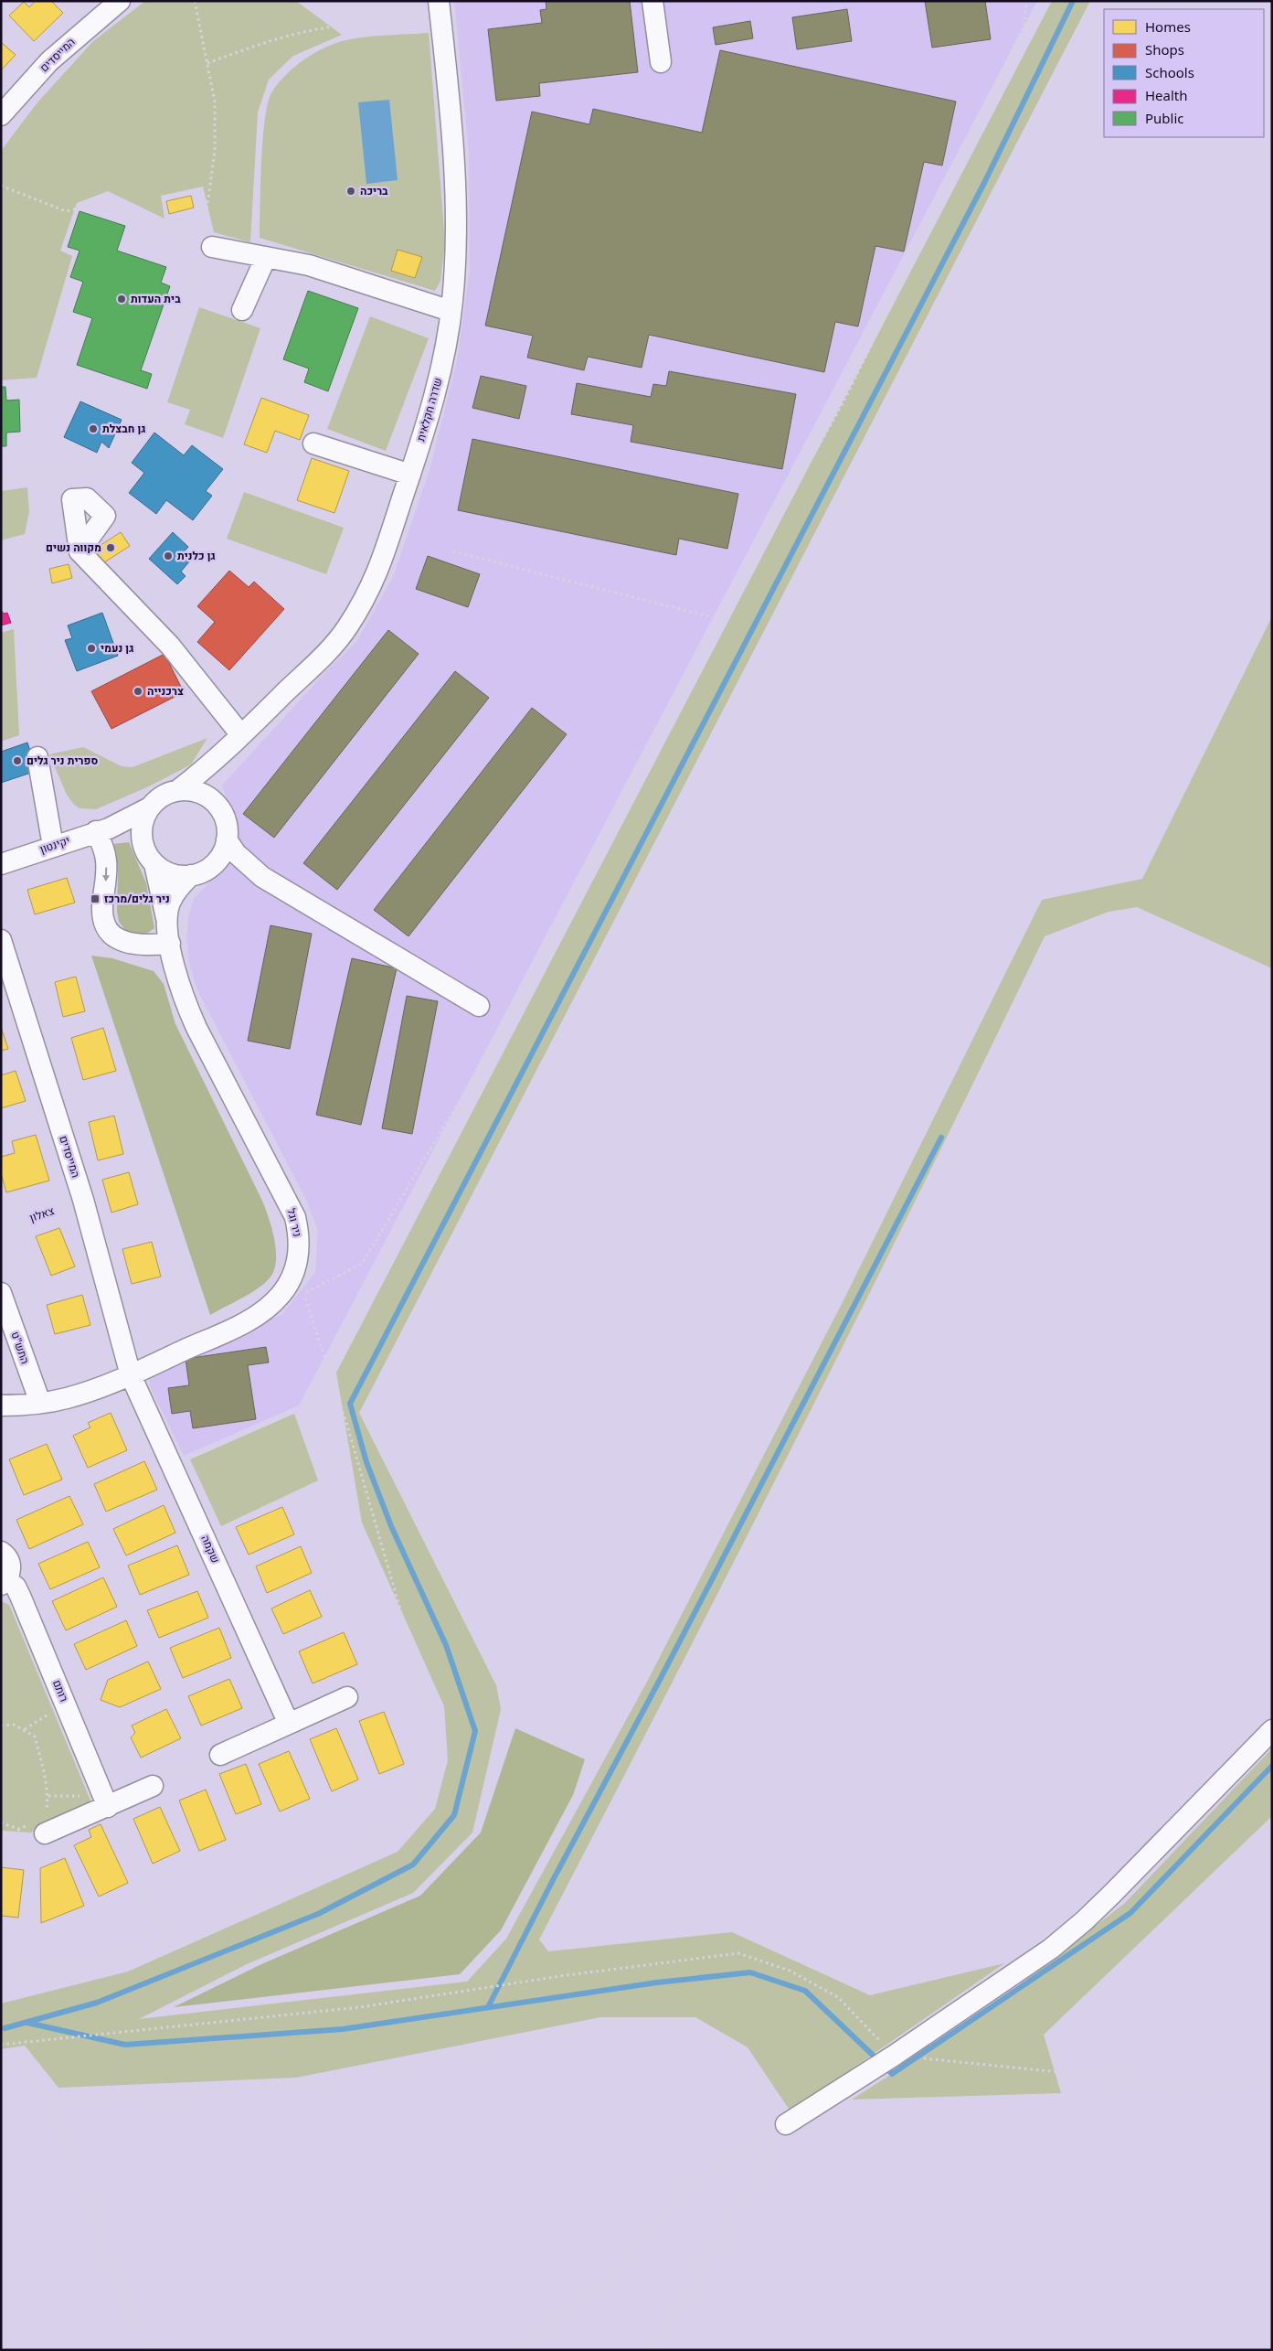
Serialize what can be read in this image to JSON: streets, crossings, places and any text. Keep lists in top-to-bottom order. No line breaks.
{"streets":{"street":["המייסדים","שדרה חקלאית","יקינטון","ניר וגל","התש\"ט","שקמה","רותם"],"path":["צאלון"]},"crossings":[["המייסדים","צאלון"],["המייסדים","ניר וגל"],["המייסדים","שקמה"],["שדרה חקלאית","יקינטון"],["שדרה חקלאית","ניר וגל"],["יקינטון","ניר וגל"],["ניר וגל","התש\"ט"],["ניר וגל","שקמה"]],"places":{"other":["בריכה","בית העדות","גן חבצלת","מקווה נשים","גן כלנית","גן נעמי","צרכנייה","ספרית ניר גלים"],"transit":["ניר גלים/מרכז"]},"legend":["Homes","Shops","Schools","Health","Public"]}
